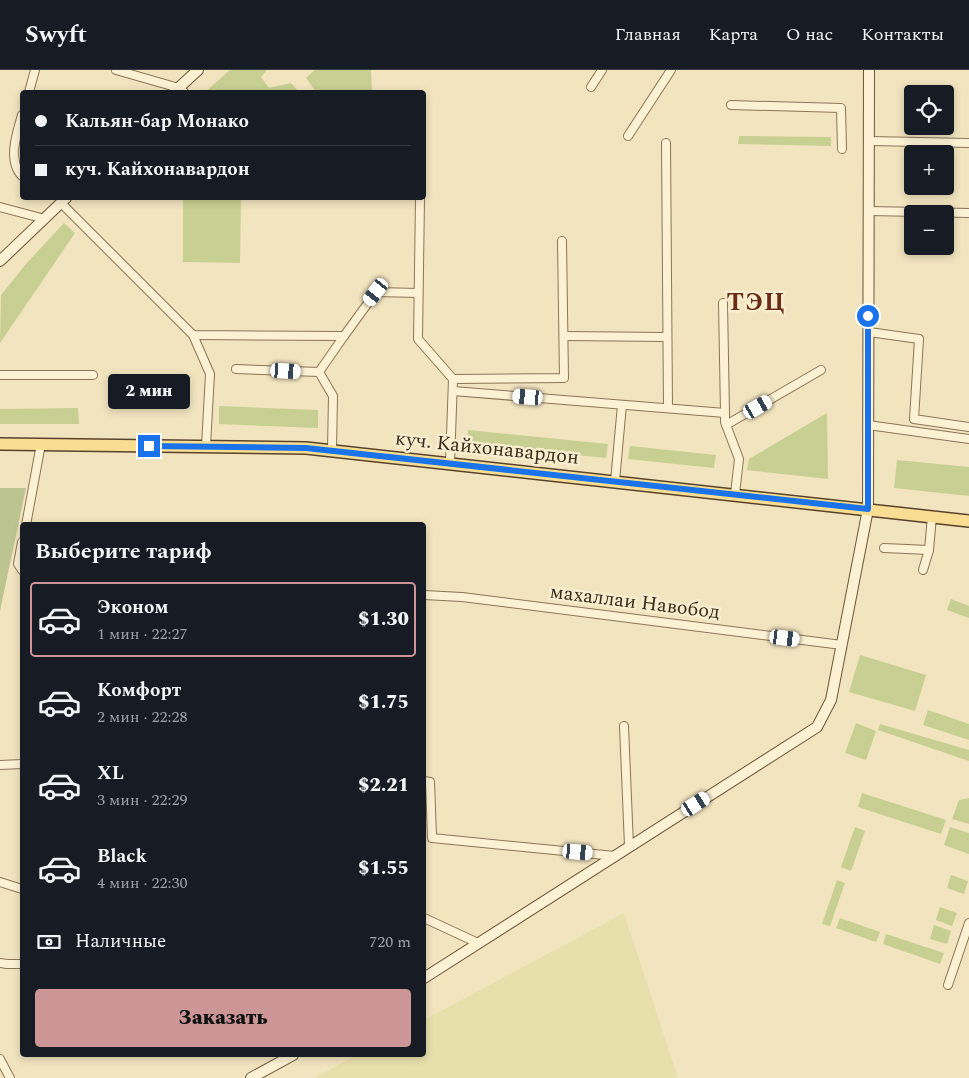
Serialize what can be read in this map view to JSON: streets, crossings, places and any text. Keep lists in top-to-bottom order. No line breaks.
{"streets":{"main road":["куч. Кайхонавардон"],"street":["махаллаи Навобод"]},"districts":["ТЭЦ"],"page":{"header":"Swyft","nav":["Главная","Карта","О нас","Контакты"],"map_buttons":["+","−"],"banner":["Кальян-бар Монако","куч. Кайхонавардон"],"bubble":"2 мин","heading":"Выберите тариф","list":[{"name":"Эконом","note":"1 мин · 22:27","value":"$1.30"},{"name":"Комфорт","note":"2 мин · 22:28","value":"$1.75"},{"name":"XL","note":"3 мин · 22:29","value":"$2.21"},{"name":"Black","note":"4 мин · 22:30","value":"$1.55"}],"pay":["Наличные","720 m"],"buttons":"Заказать"}}
